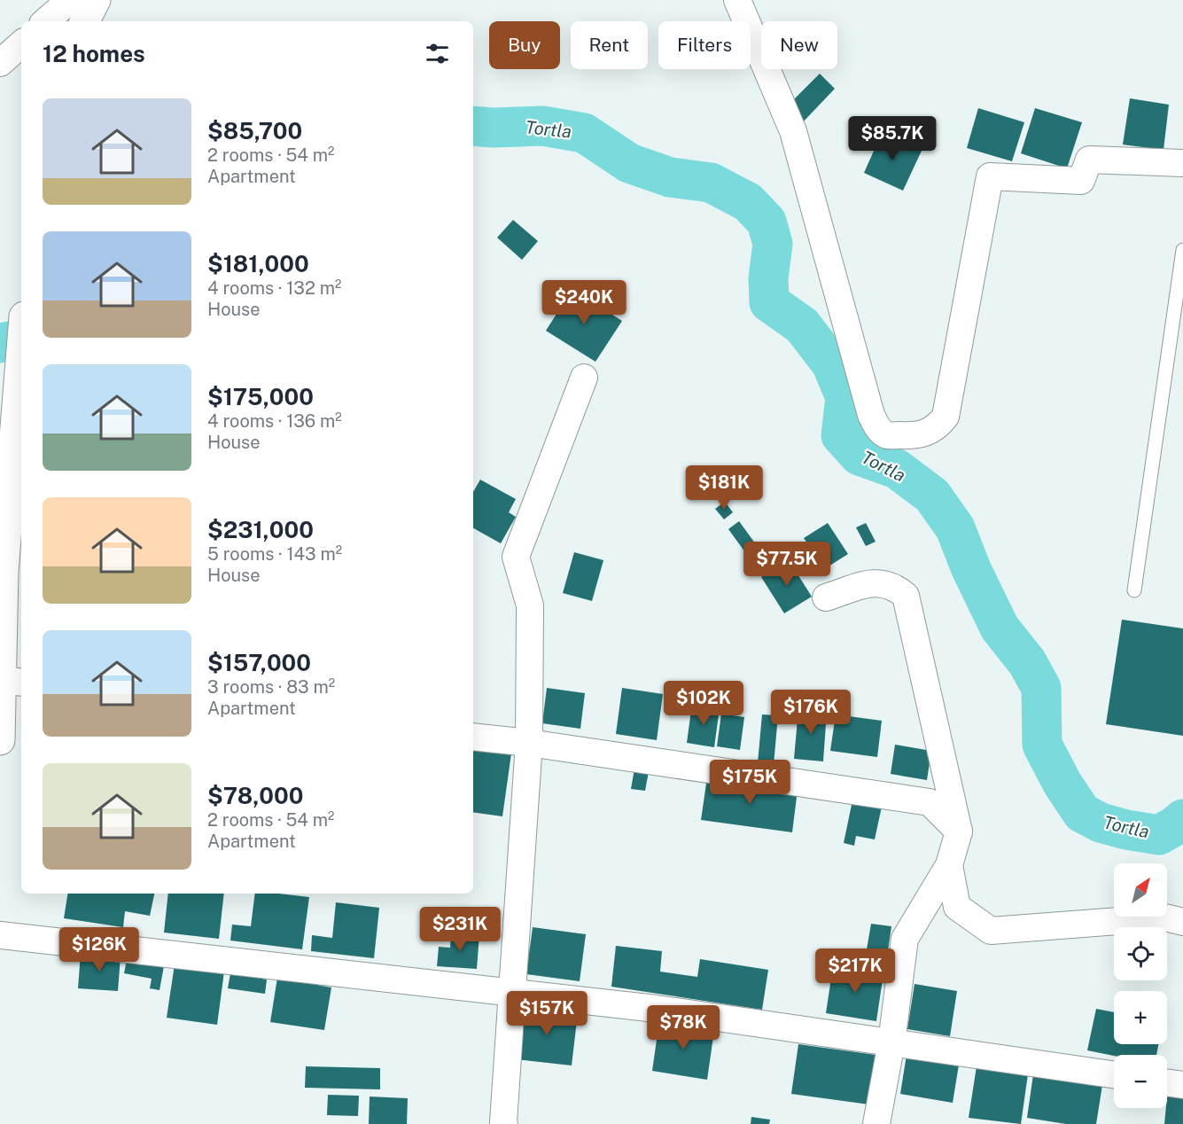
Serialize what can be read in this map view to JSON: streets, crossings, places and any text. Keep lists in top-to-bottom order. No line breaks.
{"water":["Tortla"],"north":"top right","page":{"chip":["Buy","Rent","Filters","New"],"heading":"12 homes","list":[{"name":"$85,700","note":"2 rooms · 54 m² · Apartment"},{"name":"$181,000","note":"4 rooms · 132 m² · House"},{"name":"$175,000","note":"4 rooms · 136 m² · House"},{"name":"$231,000","note":"5 rooms · 143 m² · House"},{"name":"$157,000","note":"3 rooms · 83 m² · Apartment"},{"name":"$78,000","note":"2 rooms · 54 m² · Apartment"}],"price":["$85.7K","$240K","$181K","$77.5K","$102K","$176K","$175K","$231K","$126K","$217K","$157K","$78K"],"map_buttons":["+","−"]}}
